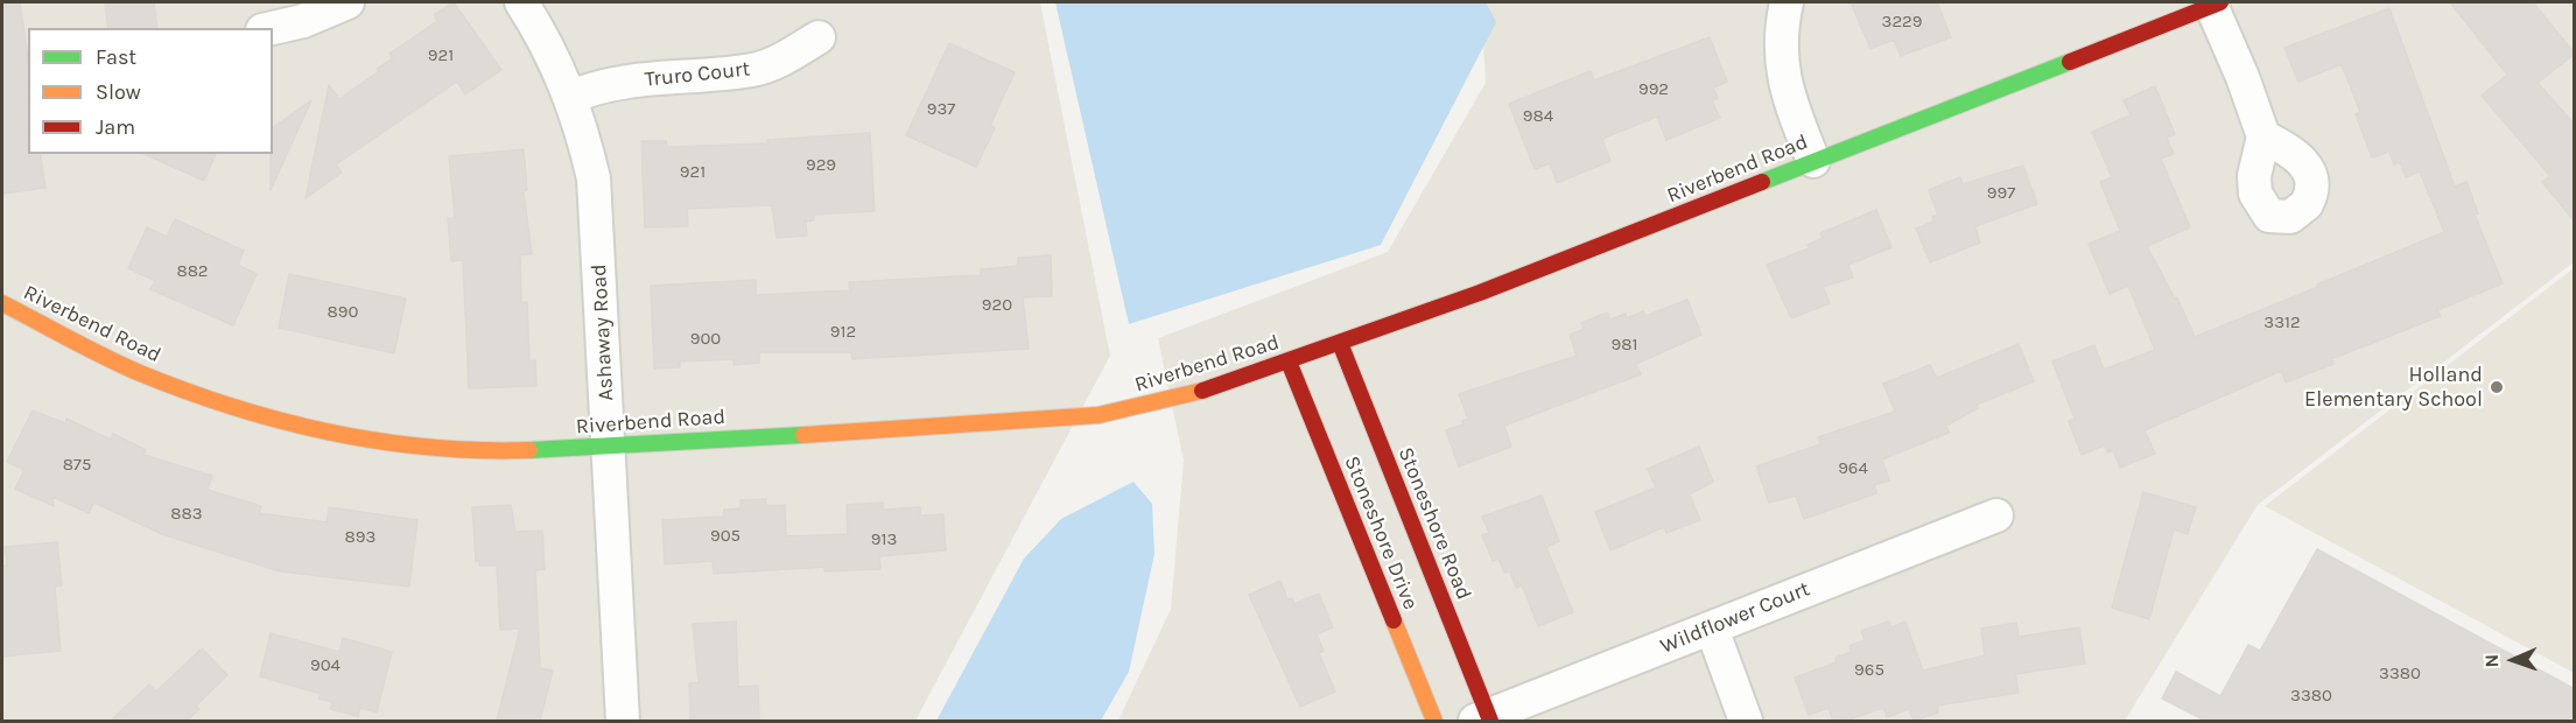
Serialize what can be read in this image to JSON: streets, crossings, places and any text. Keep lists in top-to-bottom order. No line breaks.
{"streets":{"street":["Truro Court","Riverbend Road","Ashaway Road","Stoneshore Road","Stoneshore Drive","Wildflower Court"]},"crossings":[["Truro Court","Ashaway Road"],["Riverbend Road","Ashaway Road"],["Riverbend Road","Stoneshore Road"],["Riverbend Road","Stoneshore Drive"],["Stoneshore Road","Wildflower Court"]],"places":["Holland Elementary School"],"house_numbers":["3229","921","992","937","984","929","921","997","882","920","890","3312","912","900","981","875","964","883","905","893","913","904","965","3380","3380"],"legend":["Fast","Slow","Jam"],"north":"left"}
